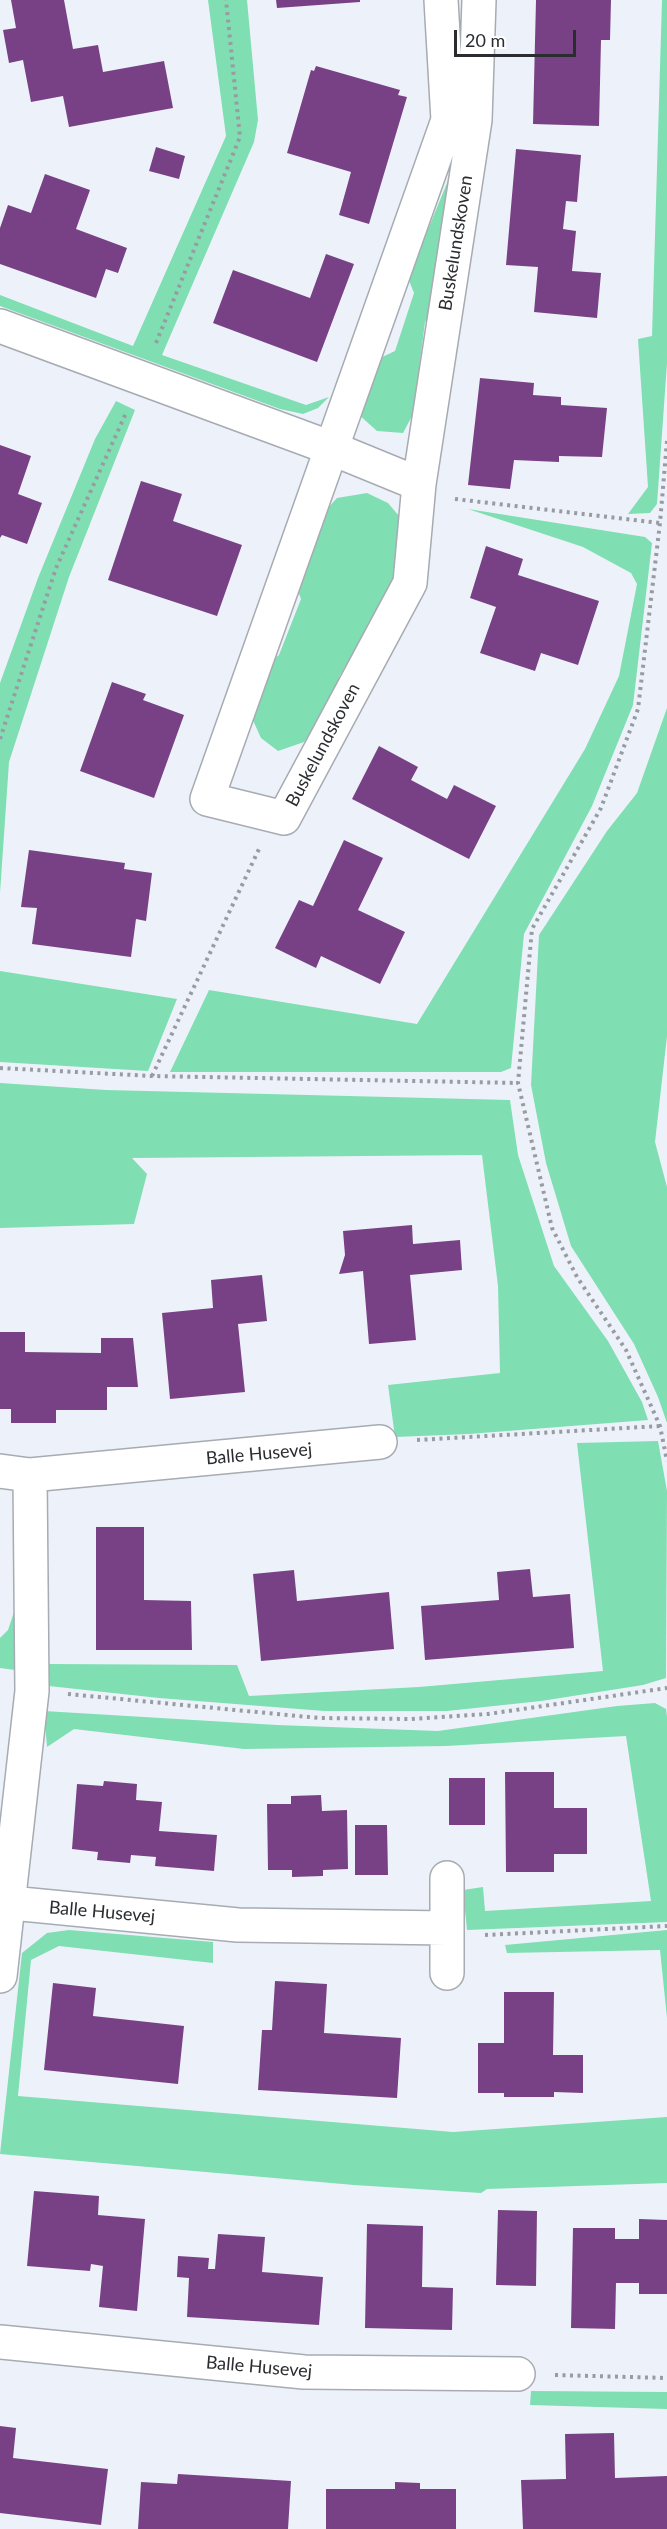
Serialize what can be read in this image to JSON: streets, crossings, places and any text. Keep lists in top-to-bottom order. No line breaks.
{"streets":{"street":["Buskelundskoven","Balle Husevej"]},"scale_bar":"20 m"}
